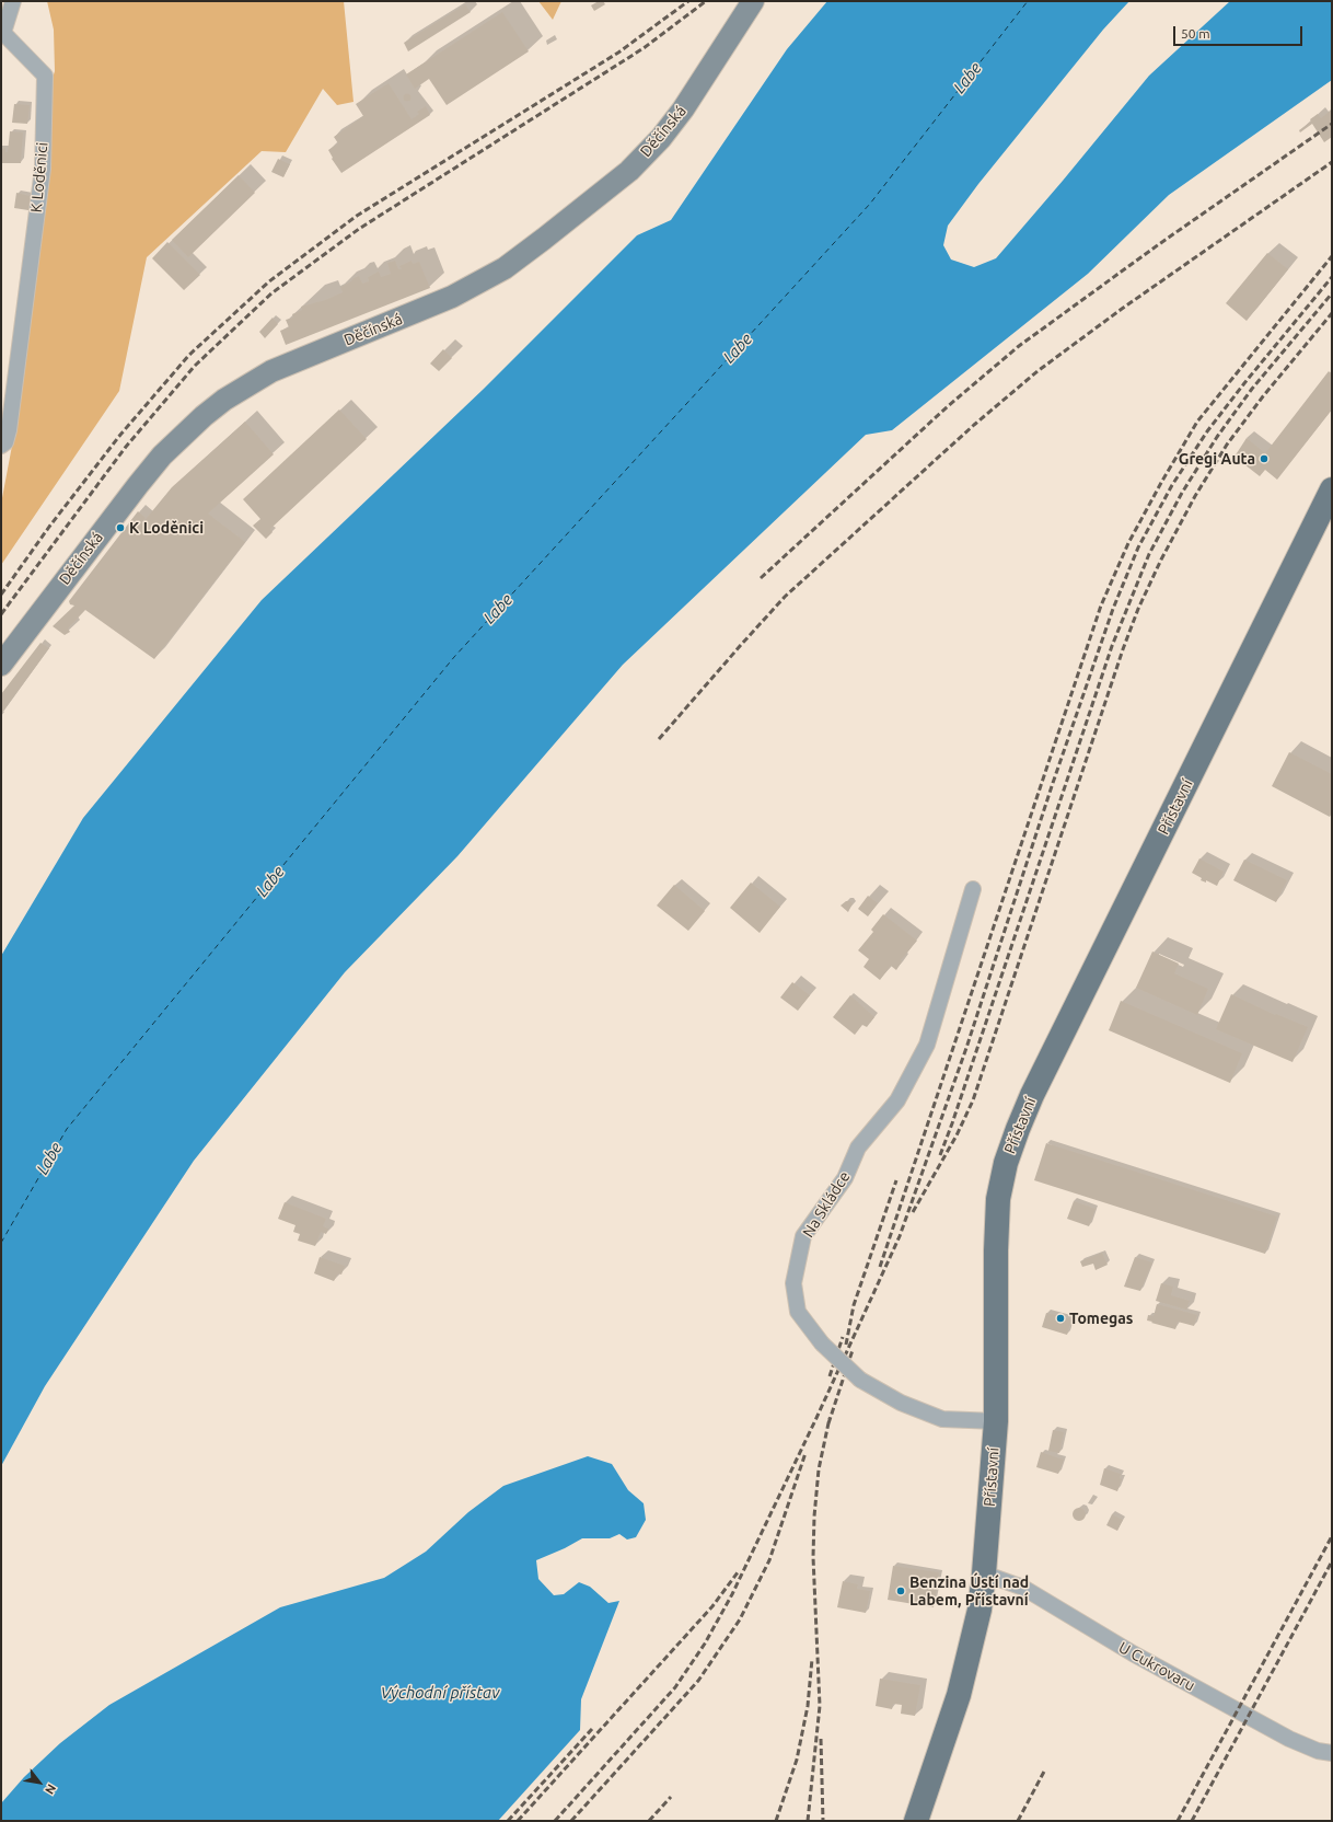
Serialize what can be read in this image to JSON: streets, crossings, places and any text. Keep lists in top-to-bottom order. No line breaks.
{"streets":{"main road":["Děčínská","Přístavní"],"street":["K Loděnici","Na Skládce","U Cukrovaru"]},"crossings":[["Přístavní","Na Skládce"],["Přístavní","U Cukrovaru"]],"water":["Labe","Východní přístav"],"places":["Gregi Auta","K Loděnici","Tomegas","Benzina Ústí nad Labem, Přístavní"],"scale_bar":"50 m","north":"bottom right"}
